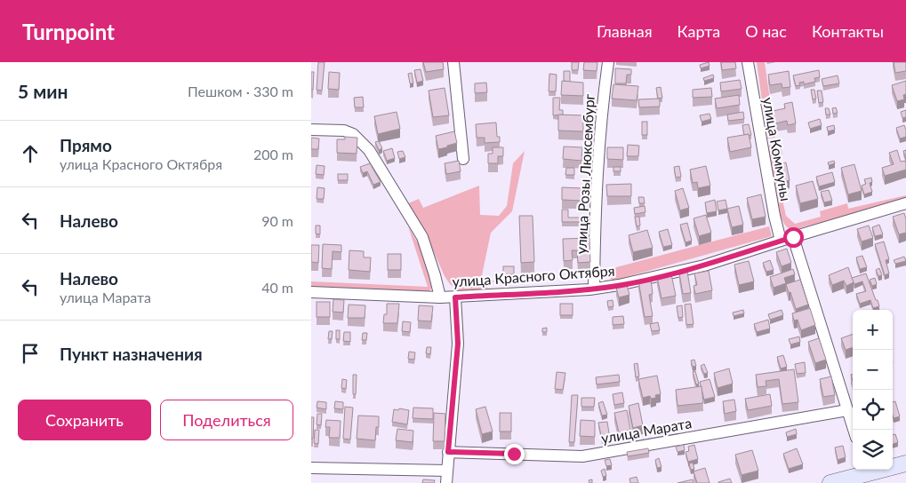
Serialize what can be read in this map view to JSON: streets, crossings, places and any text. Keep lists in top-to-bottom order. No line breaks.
{"streets":{"street":["улица Коммуны","улица Розы Люксембург","улица Красного Октября","улица Марата"]},"crossings":[["улица Коммуны","улица Красного Октября"],["улица Розы Люксембург","улица Красного Октября"]],"page":{"header":"Turnpoint","nav":["Главная","Карта","О нас","Контакты"],"heading":["5 мин","Пешком · 330 m"],"list":[["Прямо","улица Красного Октября","200 m"],["Налево","90 m"],["Налево","улица Марата","40 m"],"Пункт назначения"],"map_buttons":["+","−"],"buttons":["Сохранить","Поделиться"]}}
